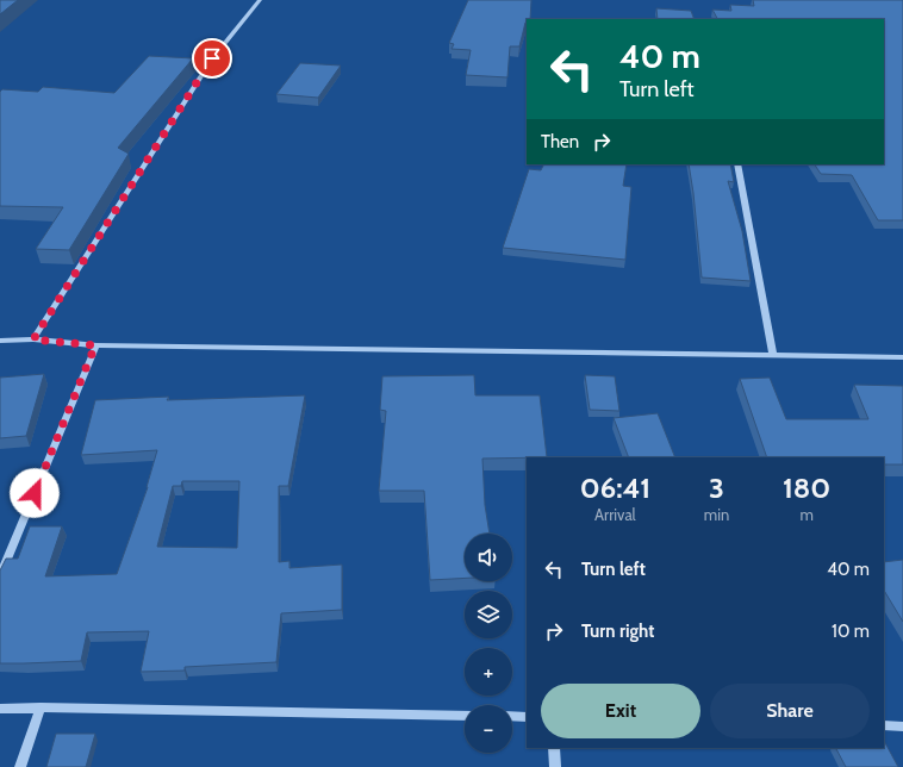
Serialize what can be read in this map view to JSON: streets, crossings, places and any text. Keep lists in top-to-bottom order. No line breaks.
{"page":{"turn":["40 m","Turn left"],"then":"Then","eta":["06:41","Arrival","3","min","180","m"],"map_buttons":["+","−"],"list":[{"name":"Turn left","value":"40 m"},{"name":"Turn right","value":"10 m"}],"buttons":["Exit","Share"]}}
